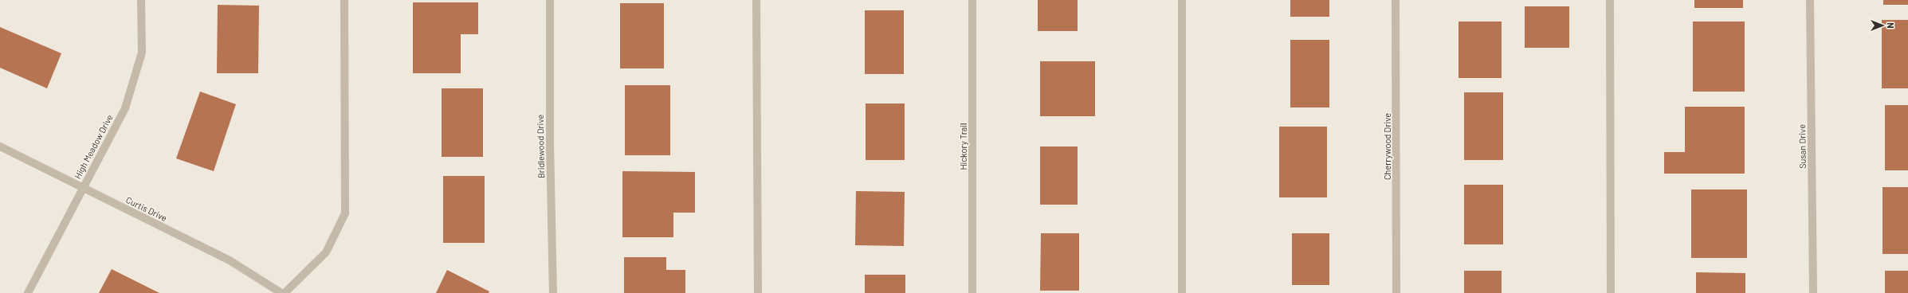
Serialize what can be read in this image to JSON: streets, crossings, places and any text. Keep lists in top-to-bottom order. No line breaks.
{"streets":{"street":["High Meadow Drive","Bridlewood Drive","Hickory Trail","Cherrywood Drive","Susan Drive","Curtis Drive"]},"crossings":[["High Meadow Drive","Curtis Drive"]],"north":"right"}
